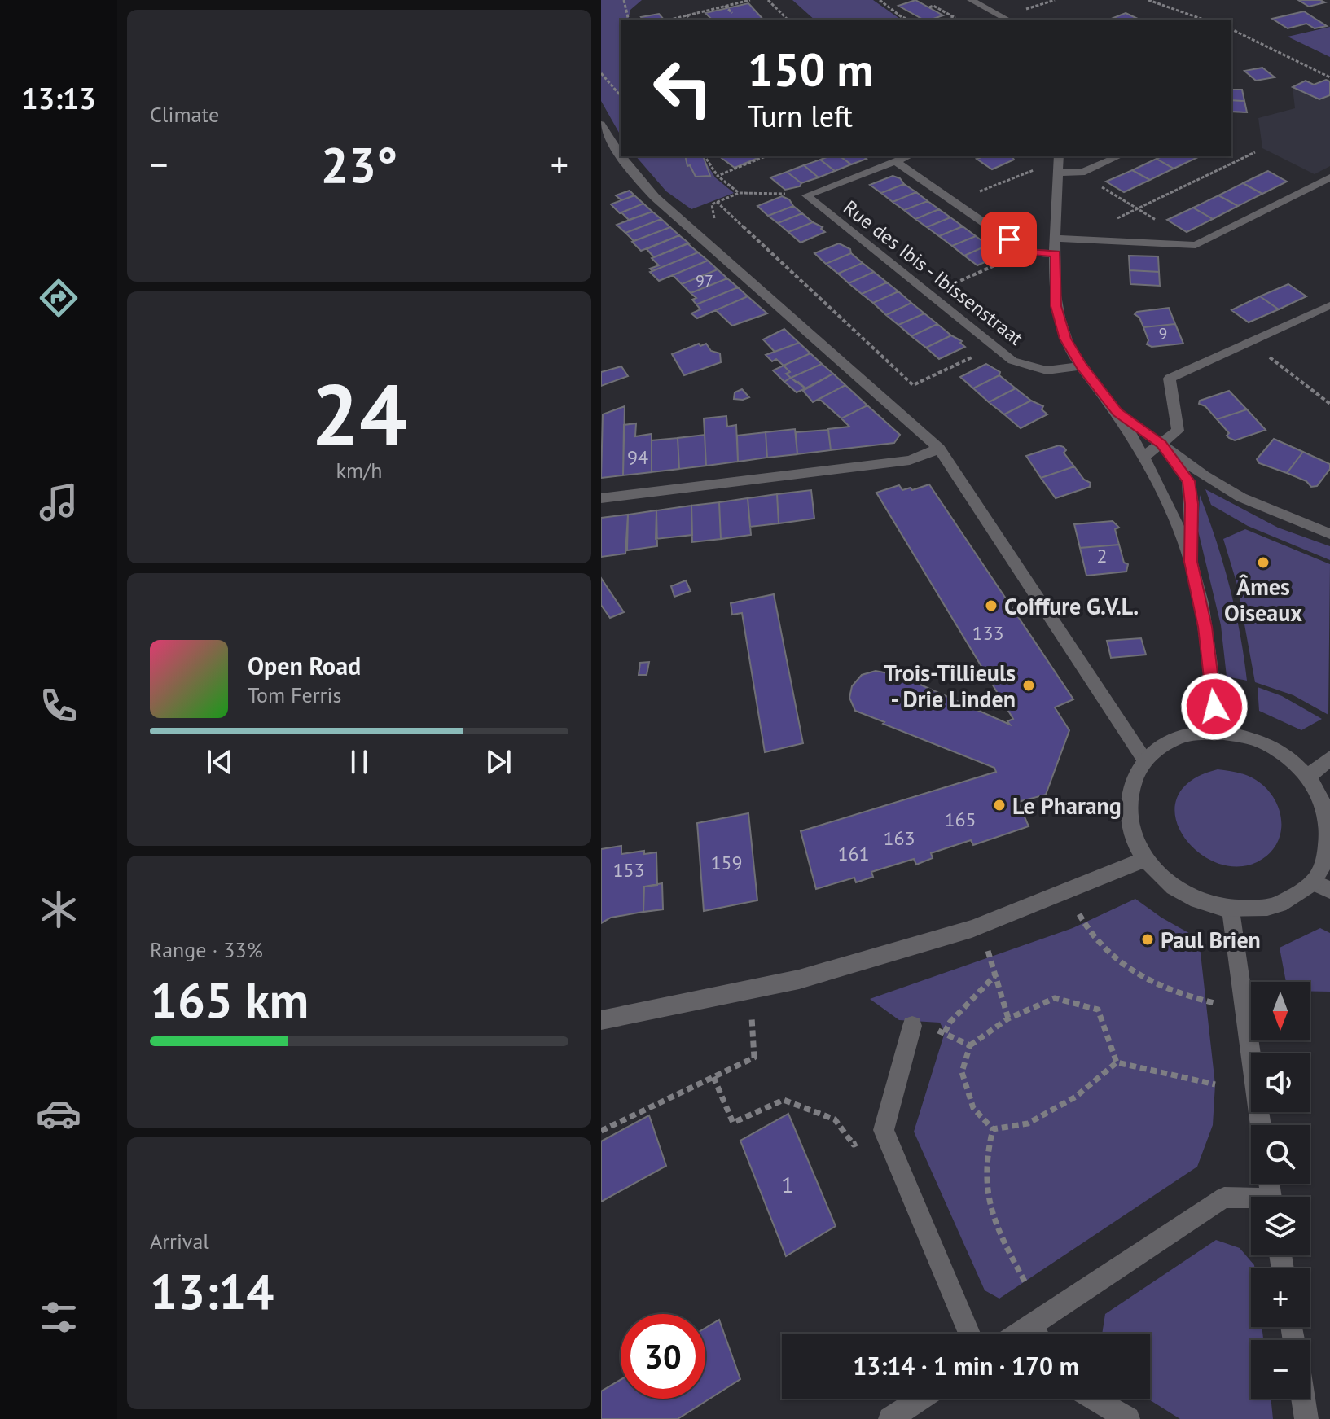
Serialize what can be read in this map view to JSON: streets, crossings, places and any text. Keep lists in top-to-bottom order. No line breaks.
{"streets":{"street":["Rue des Ibis - Ibissenstraat"]},"places":["Âmes Oiseaux","Coiffure G.V.L.","Trois-Tillieuls - Drie Linden","Le Pharang","Paul Brien"],"house_numbers":["97","9","94","2","133","165","163","161","159","153","1"],"north":"bottom","page":{"tabs":"13:13","tile":["Climate",["24","km/h"],["Range · 33%","165 km"],["Arrival","13:14"]],"turn":["150 m","Turn left"],"heat":["−","23°","+"],"song":["Open Road","Tom Ferris"],"map_buttons":["+","−"],"limit":"30","trip":"13:14 · 1 min · 170 m"}}
